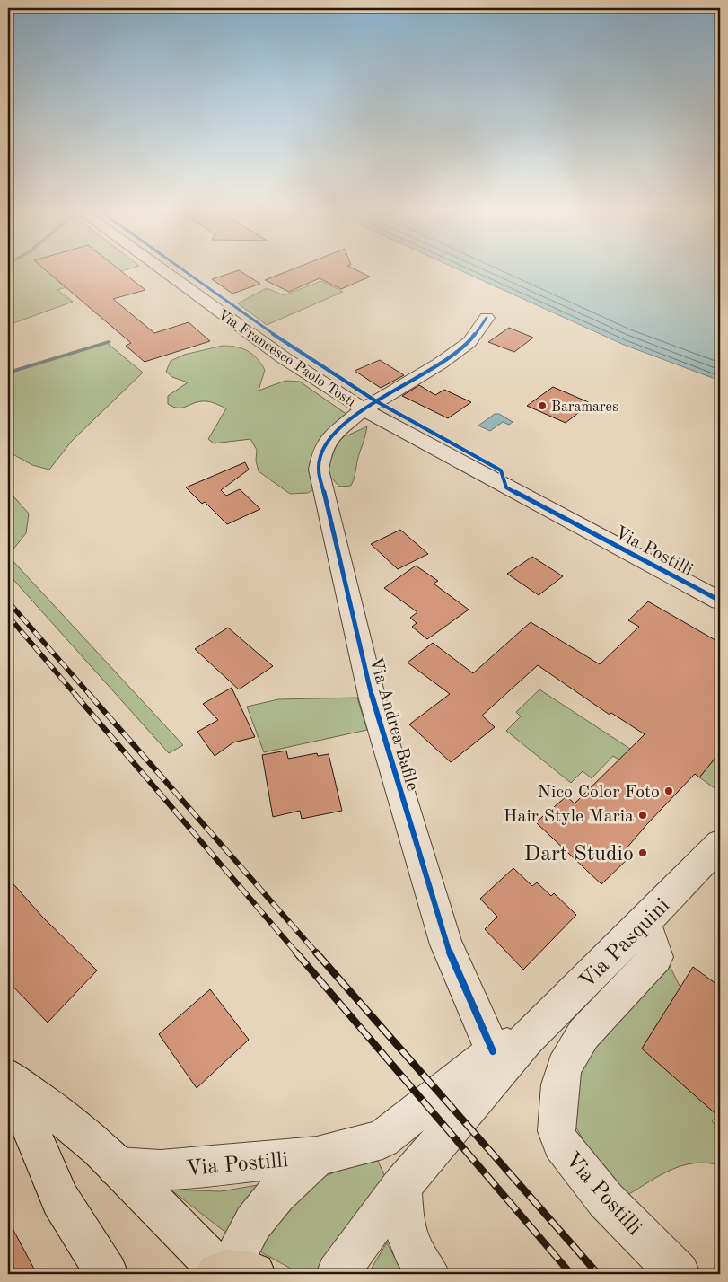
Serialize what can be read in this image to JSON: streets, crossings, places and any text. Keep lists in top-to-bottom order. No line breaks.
{"streets":{"street":["Via Francesco Paolo Tosti","Via Postilli","Via Andrea Bafile","Via Pasquini"]},"crossings":[["Via Francesco Paolo Tosti","Via Postilli"],["Via Francesco Paolo Tosti","Via Andrea Bafile"],["Via Postilli","Via Pasquini"],["Via Andrea Bafile","Via Pasquini"]],"places":["Baramares","Nico Color Foto","Hair Style Maria","Dart Studio"]}
